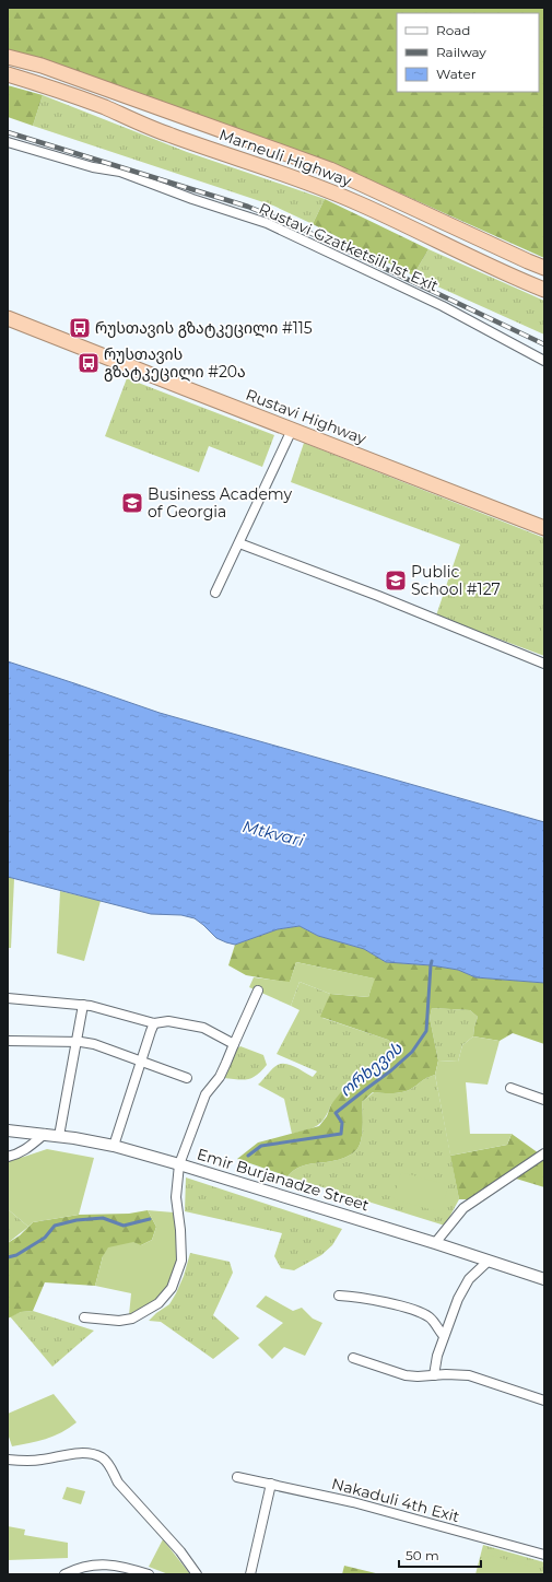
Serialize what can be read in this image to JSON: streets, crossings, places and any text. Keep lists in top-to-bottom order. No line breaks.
{"streets":{"highway":["Marneuli Highway","Rustavi Highway"],"street":["Rustavi Gzatketsili 1st Exit","Emir Burjanadze Street","Nakaduli 4th Exit"]},"water":["Mtkvari","ორხევის"],"places":{"bus stop":["რუსთავის გზატკეცილი #115","რუსთავის გზატკეცილი #20ა"],"school or university":["Business Academy of Georgia","Public School #127"]},"legend":["Road","Railway","Water"],"scale_bar":"50 m"}
